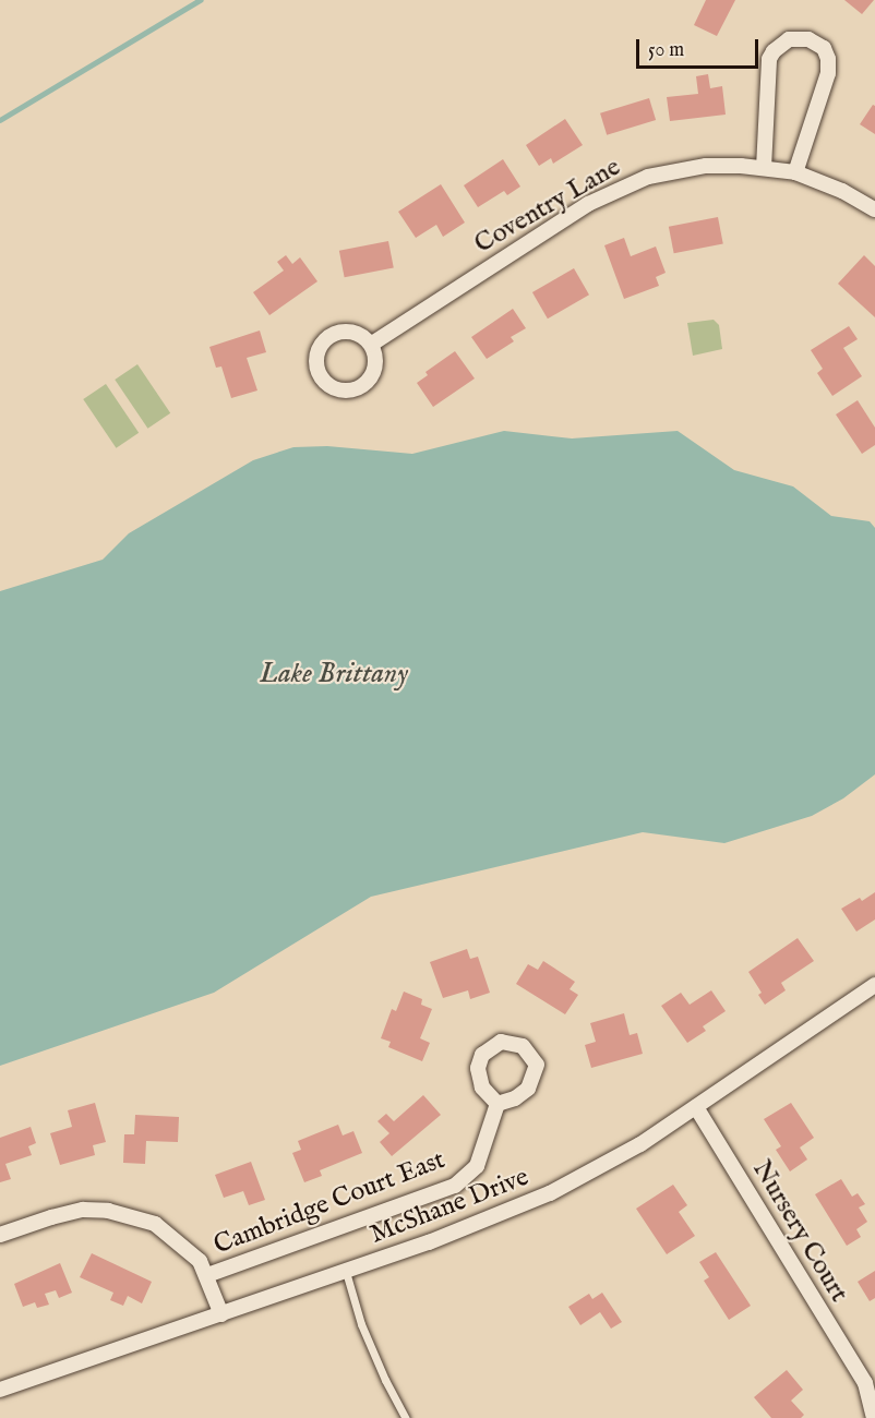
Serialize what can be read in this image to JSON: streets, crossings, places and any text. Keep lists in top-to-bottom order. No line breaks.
{"streets":{"street":["Coventry Lane","Cambridge Court East","McShane Drive","Nursery Court"]},"crossings":[["McShane Drive","Nursery Court"]],"water":["Lake Brittany"],"scale_bar":"50 m"}
